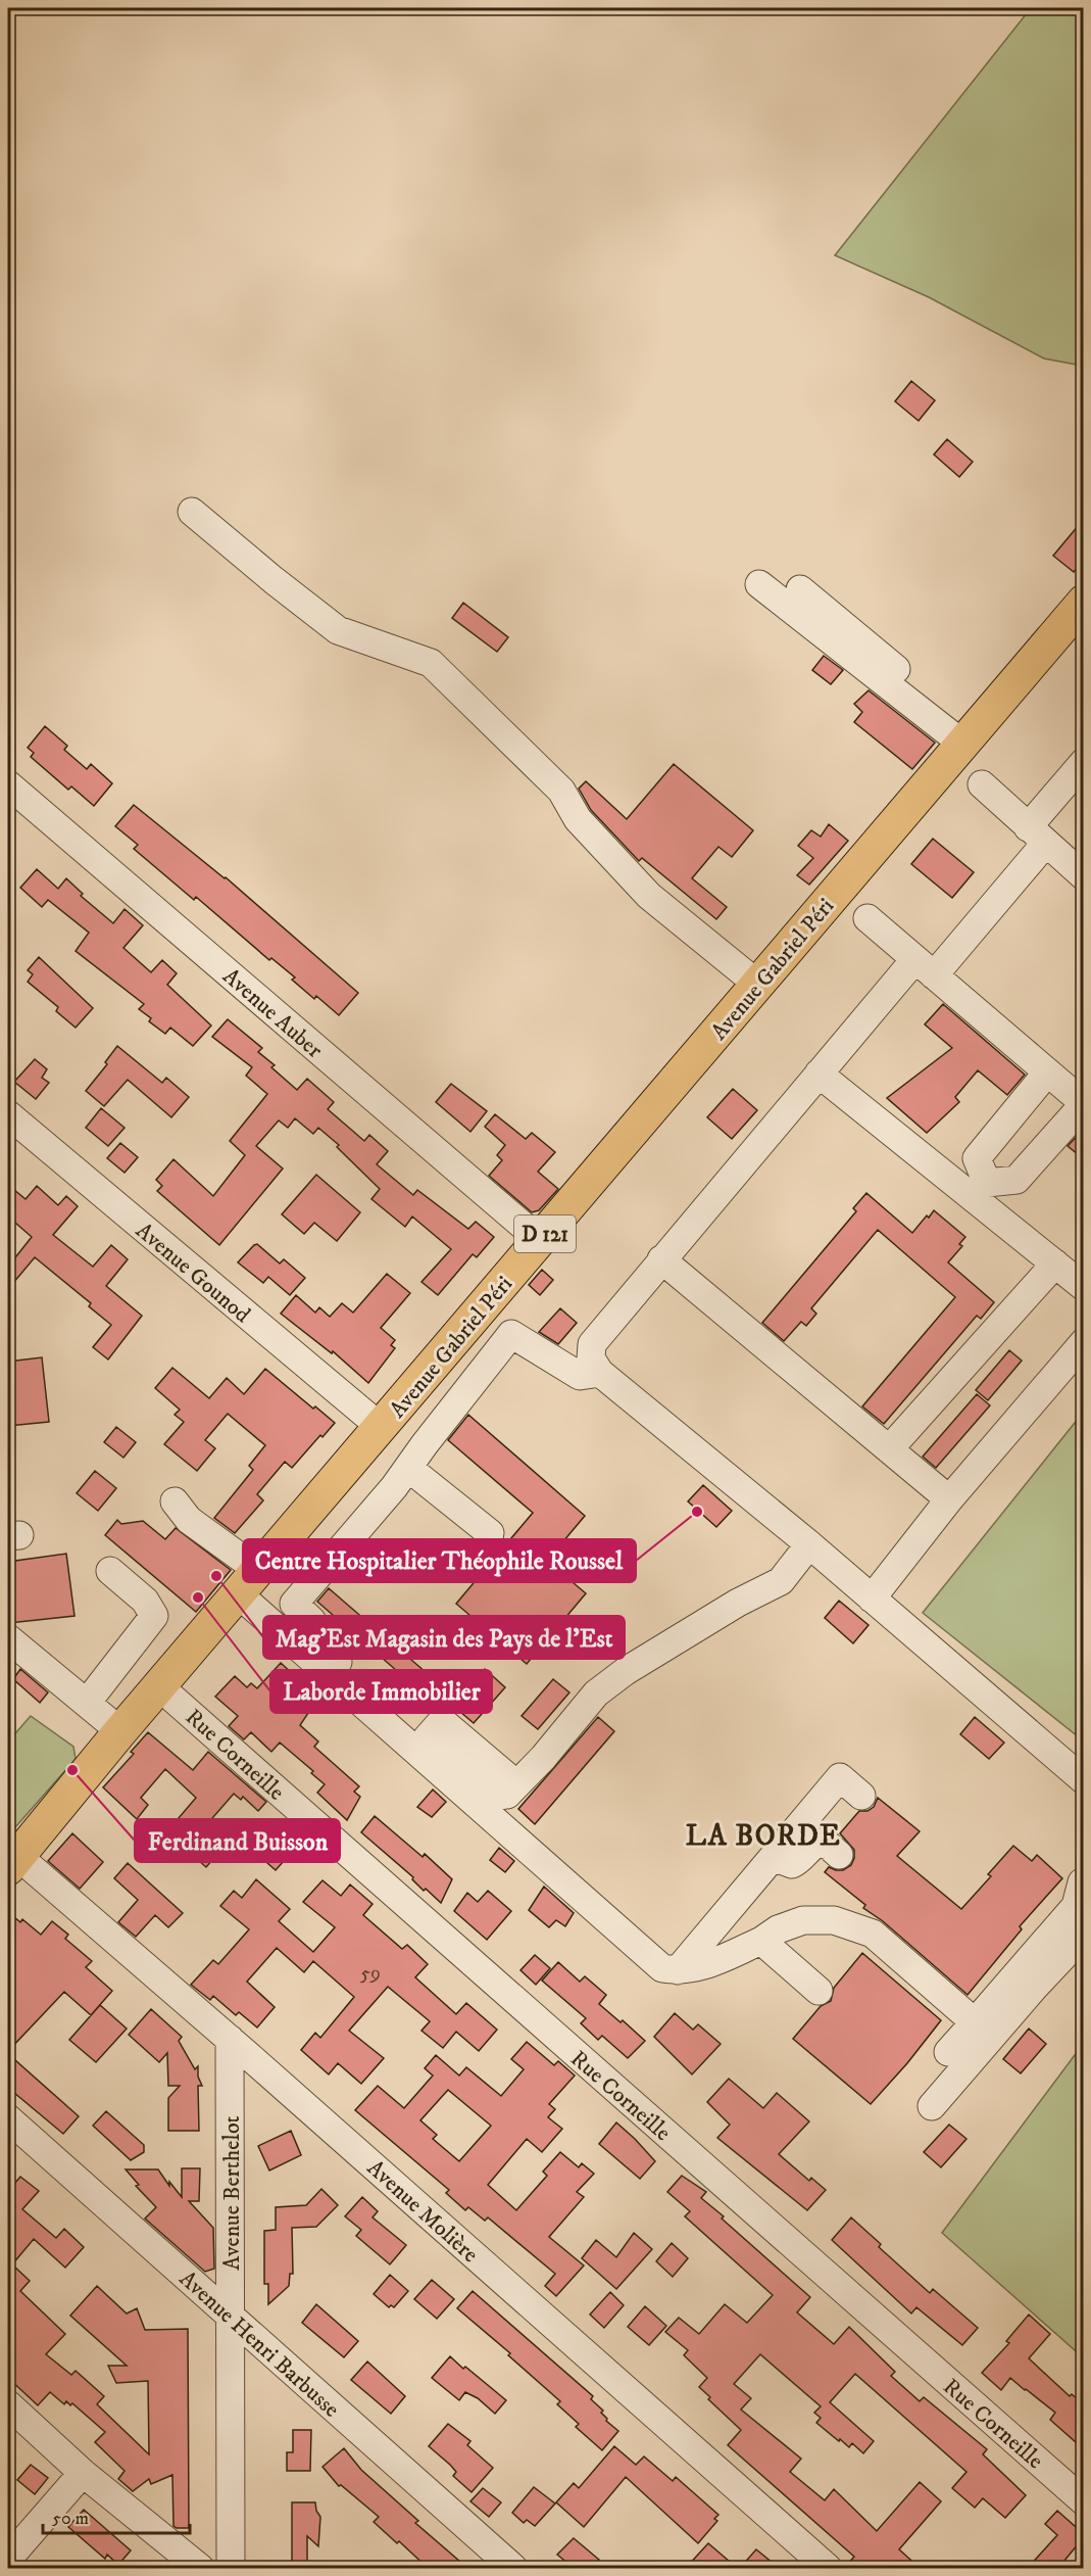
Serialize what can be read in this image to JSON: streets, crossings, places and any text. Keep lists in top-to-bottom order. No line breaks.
{"streets":{"main road":["Avenue Gabriel Péri","D 121"],"street":["Avenue Auber","Avenue Gounod","Rue Corneille","Avenue Berthelot","Avenue Molière","Avenue Henri Barbusse"]},"crossings":[["Avenue Gabriel Péri","Avenue Auber"],["Avenue Gabriel Péri","Avenue Gounod"],["Avenue Gabriel Péri","Rue Corneille"],["Avenue Gabriel Péri","Avenue Molière"],["Avenue Berthelot","Avenue Molière"],["Avenue Berthelot","Avenue Henri Barbusse"]],"districts":["LA BORDE"],"places":["Centre Hospitalier Théophile Roussel","Mag'Est Magasin des Pays de l'Est","Laborde Immobilier","Ferdinand Buisson"],"house_numbers":["59"],"scale_bar":"50 m"}
